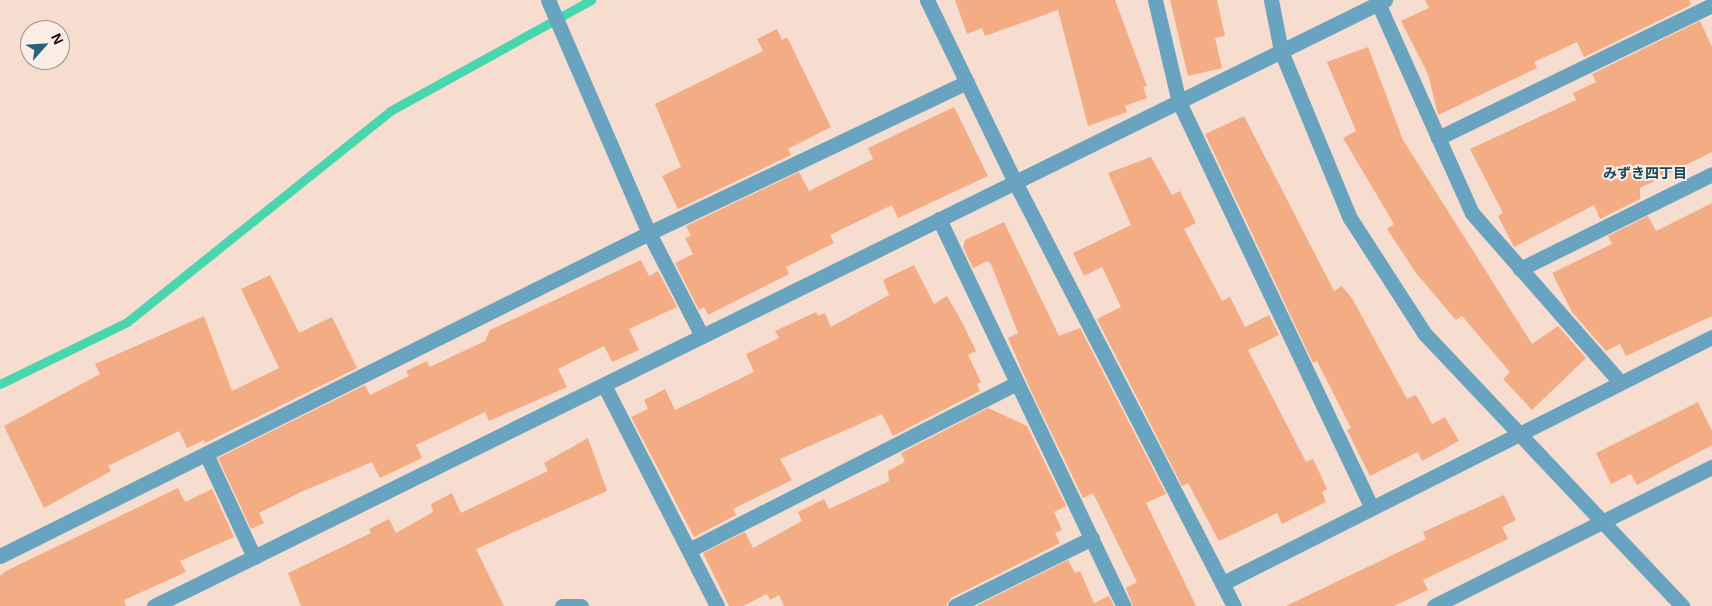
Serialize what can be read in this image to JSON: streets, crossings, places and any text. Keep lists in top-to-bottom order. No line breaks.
{"districts":["みずき四丁目"],"north":"top right"}
